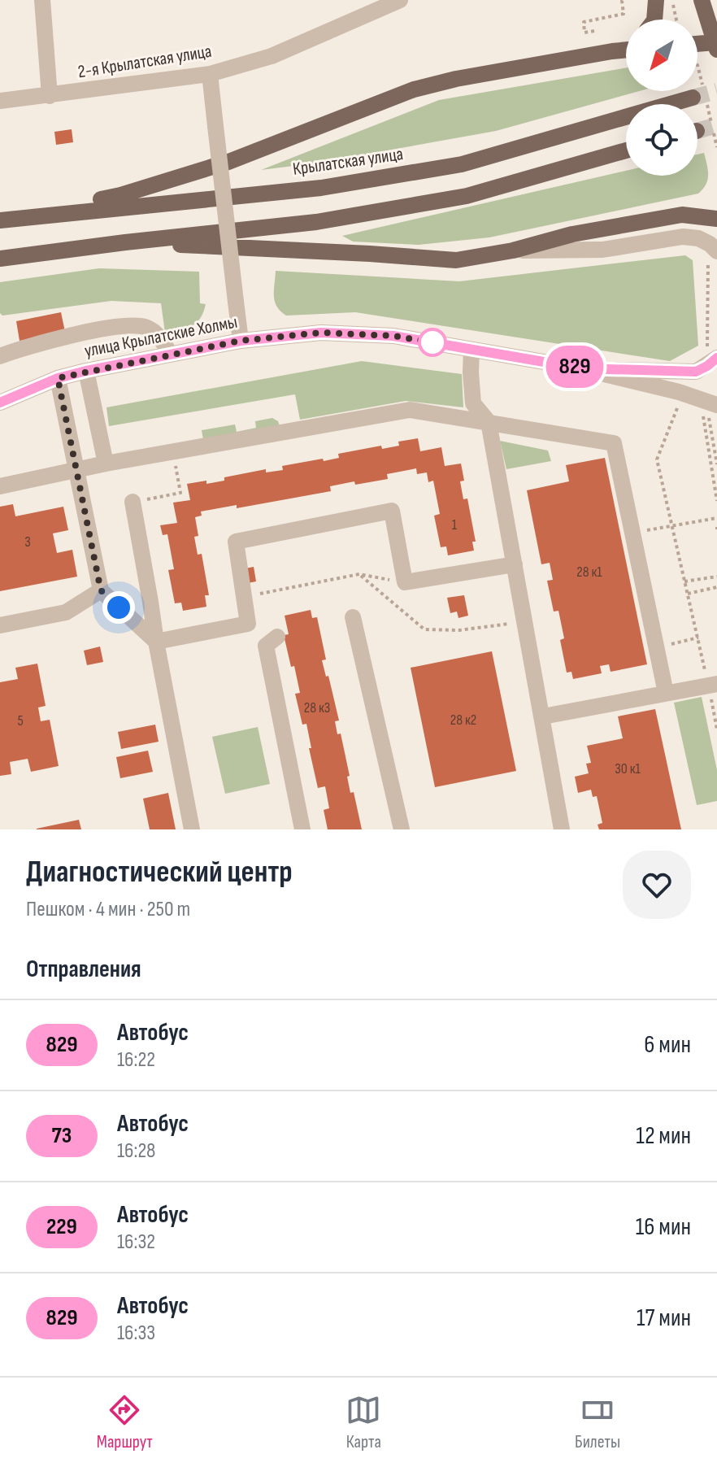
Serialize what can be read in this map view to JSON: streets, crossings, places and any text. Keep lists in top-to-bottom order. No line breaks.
{"streets":{"main road":["Крылатская улица"],"street":["2-я Крылатская улица","улица Крылатские Холмы"]},"lines":["bus line 829"],"house_numbers":["1","3","28 к1","28 к3","28 к2","5","30 к1"],"north":"bottom left","page":{"on_map":"829","heading":[["Диагностический центр","Пешком · 4 мин · 250 m"],"Отправления"],"list":[{"mark":"829","name":"Автобус","note":"16:22","value":"6 мин"},{"mark":"73","name":"Автобус","note":"16:28","value":"12 мин"},{"mark":"229","name":"Автобус","note":"16:32","value":"16 мин"},{"mark":"829","name":"Автобус","note":"16:33","value":"17 мин"}],"tabs":["Маршрут","Карта","Билеты"]}}
